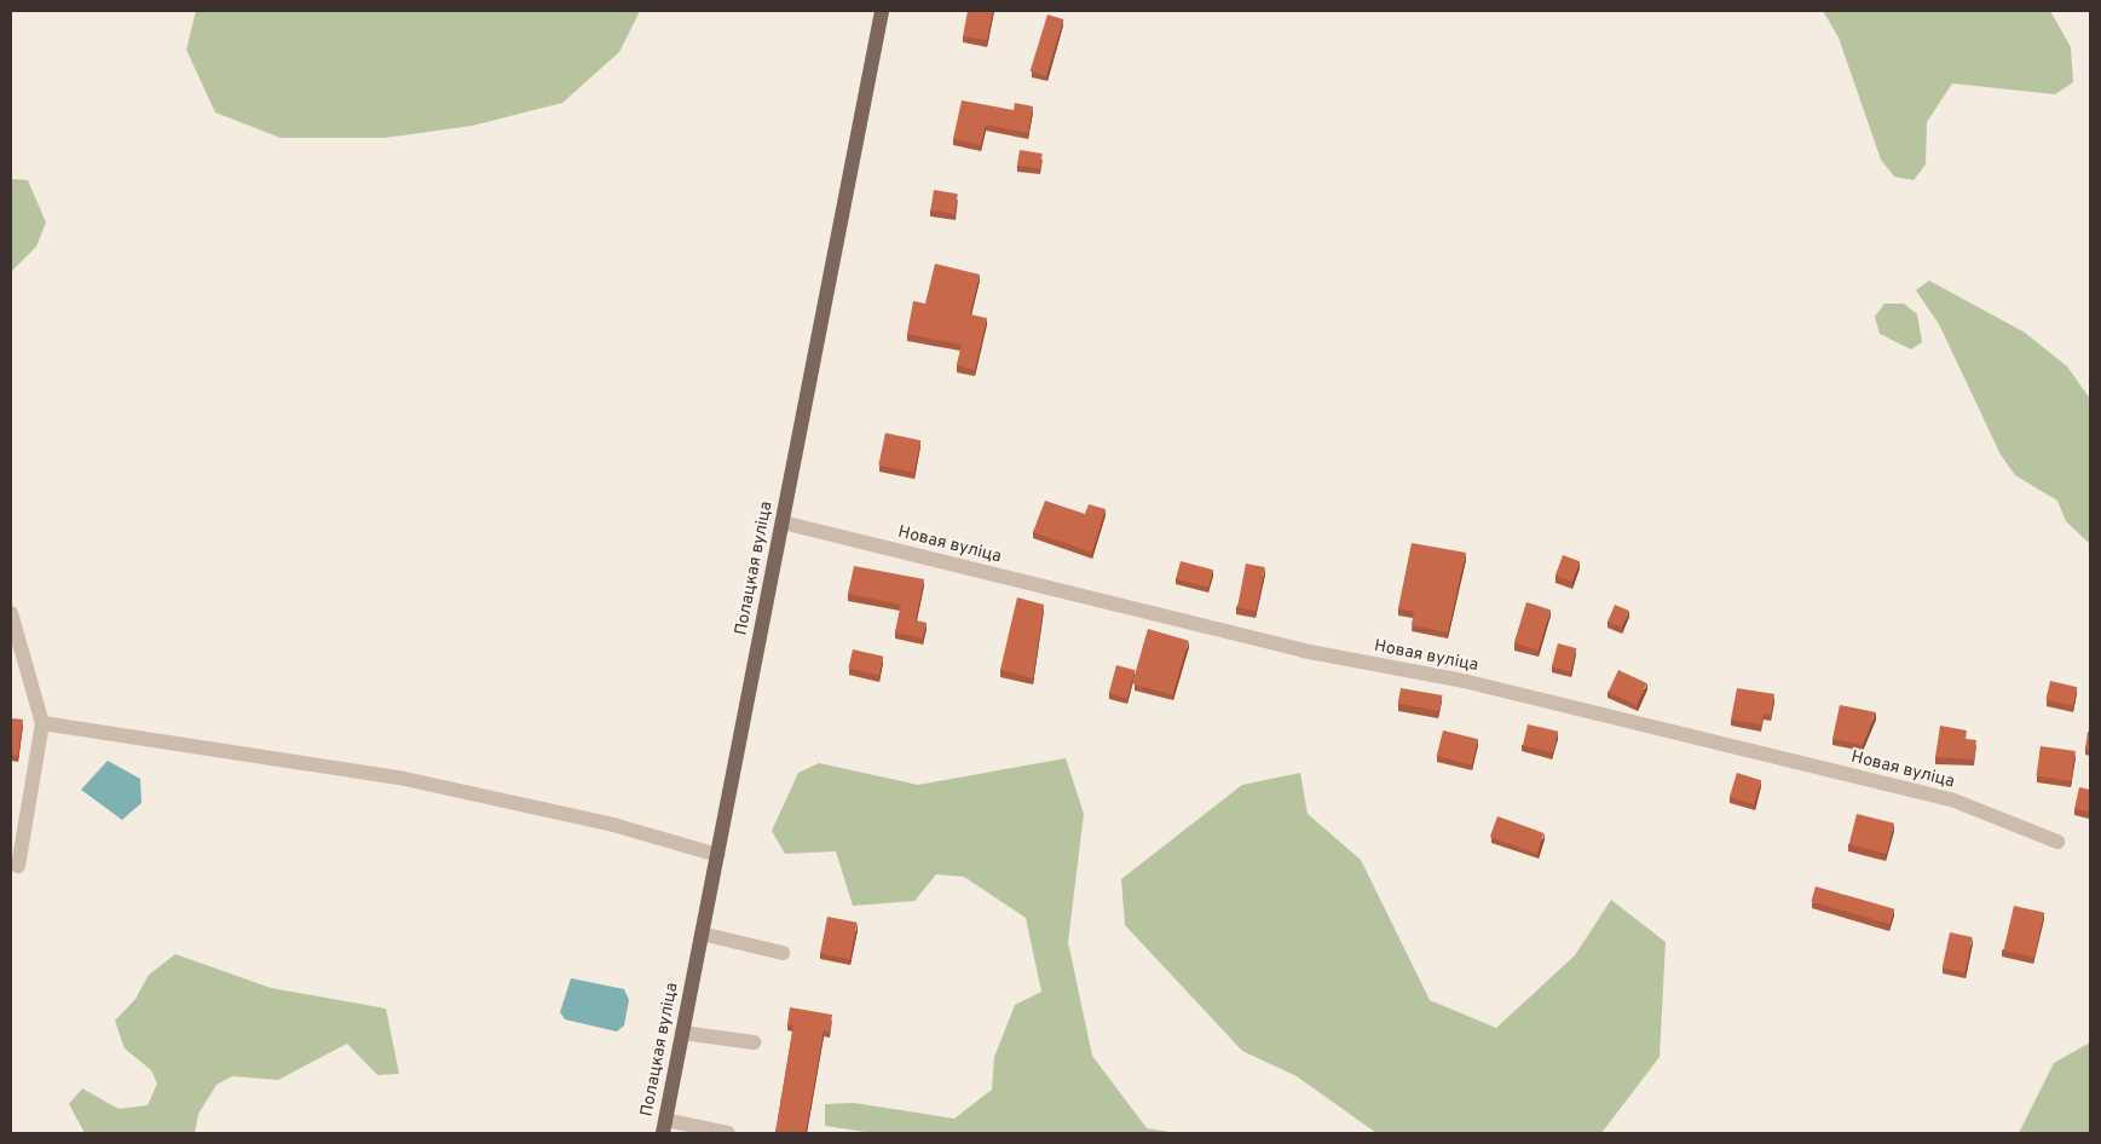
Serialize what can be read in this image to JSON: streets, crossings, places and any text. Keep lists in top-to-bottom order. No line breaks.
{"streets":{"main road":["Полацкая вуліца"],"street":["Новая вуліца"]},"crossings":[["Новая вуліца","Полацкая вуліца"]]}
